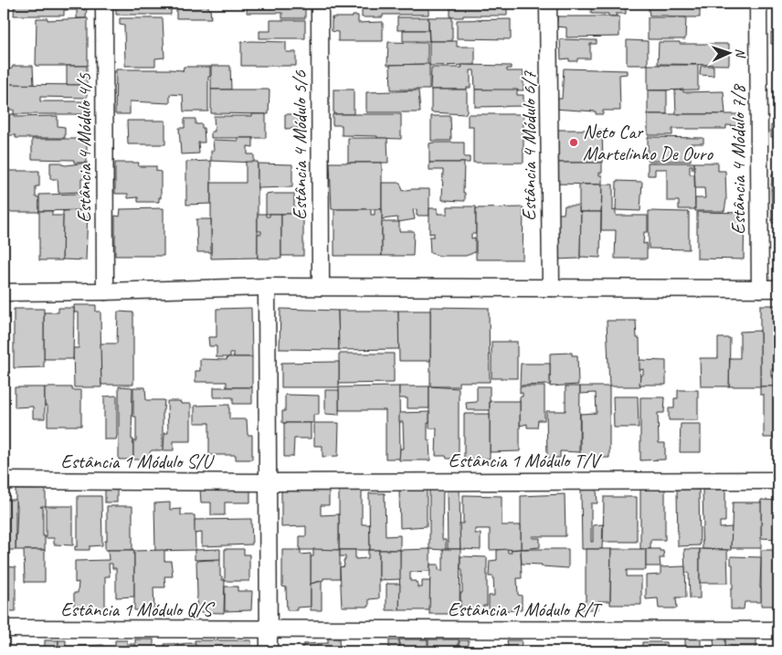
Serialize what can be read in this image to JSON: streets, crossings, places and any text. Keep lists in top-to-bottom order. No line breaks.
{"streets":{"street":["Estância 4 Módulo 5/6","Estância 4 Módulo 6/7","Estância 4 Módulo 4/5","Estância 4 Módulo 7/8","Estância 1 Módulo T/V","Estância 1 Módulo S/U","Estância 1 Módulo Q/S","Estância 1 Módulo R/T"]},"crossings":[["Estância 1 Módulo T/V","Estância 1 Módulo S/U"],["Estância 1 Módulo Q/S","Estância 1 Módulo R/T"]],"places":["Neto Car Martelinho De Ouro"],"north":"right"}
